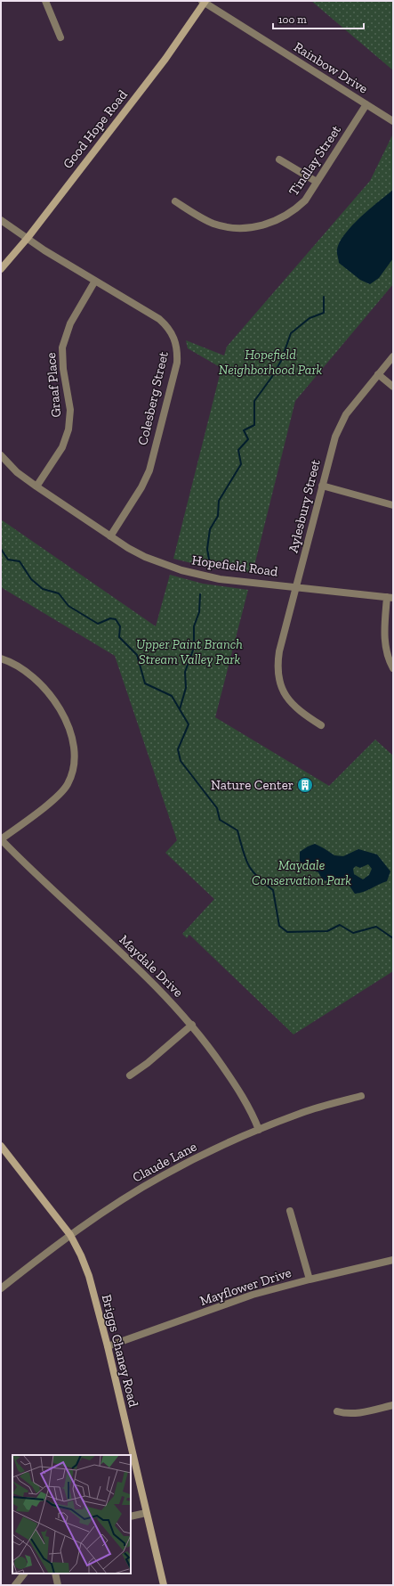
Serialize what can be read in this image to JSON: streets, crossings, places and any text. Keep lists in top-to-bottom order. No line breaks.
{"streets":{"main road":["Good Hope Road","Briggs Chaney Road"],"street":["Rainbow Drive","Tindlay Street","Graaf Place","Colesberg Street","Aylesbury Street","Hopefield Road","Maydale Drive","Claude Lane","Mayflower Drive"]},"crossings":[["Rainbow Drive","Good Hope Road"],["Rainbow Drive","Tindlay Street"],["Good Hope Road","Colesberg Street"],["Graaf Place","Colesberg Street"],["Graaf Place","Hopefield Road"],["Colesberg Street","Hopefield Road"],["Aylesbury Street","Hopefield Road"],["Maydale Drive","Claude Lane"],["Claude Lane","Briggs Chaney Road"],["Mayflower Drive","Briggs Chaney Road"]],"parks":["Hopefield Neighborhood Park","Upper Paint Branch Stream Valley Park","Maydale Conservation Park"],"places":{"building":["Nature Center"]},"scale_bar":"100 m"}
